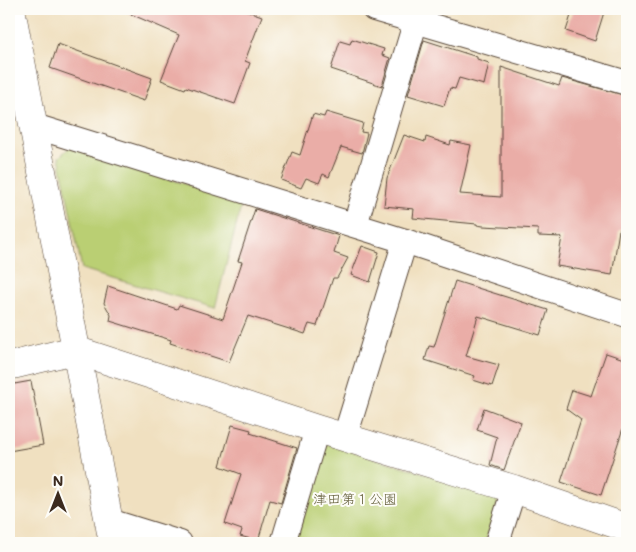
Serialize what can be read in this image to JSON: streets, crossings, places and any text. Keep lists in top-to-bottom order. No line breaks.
{"parks":["津田第１公園"],"north":"top"}
